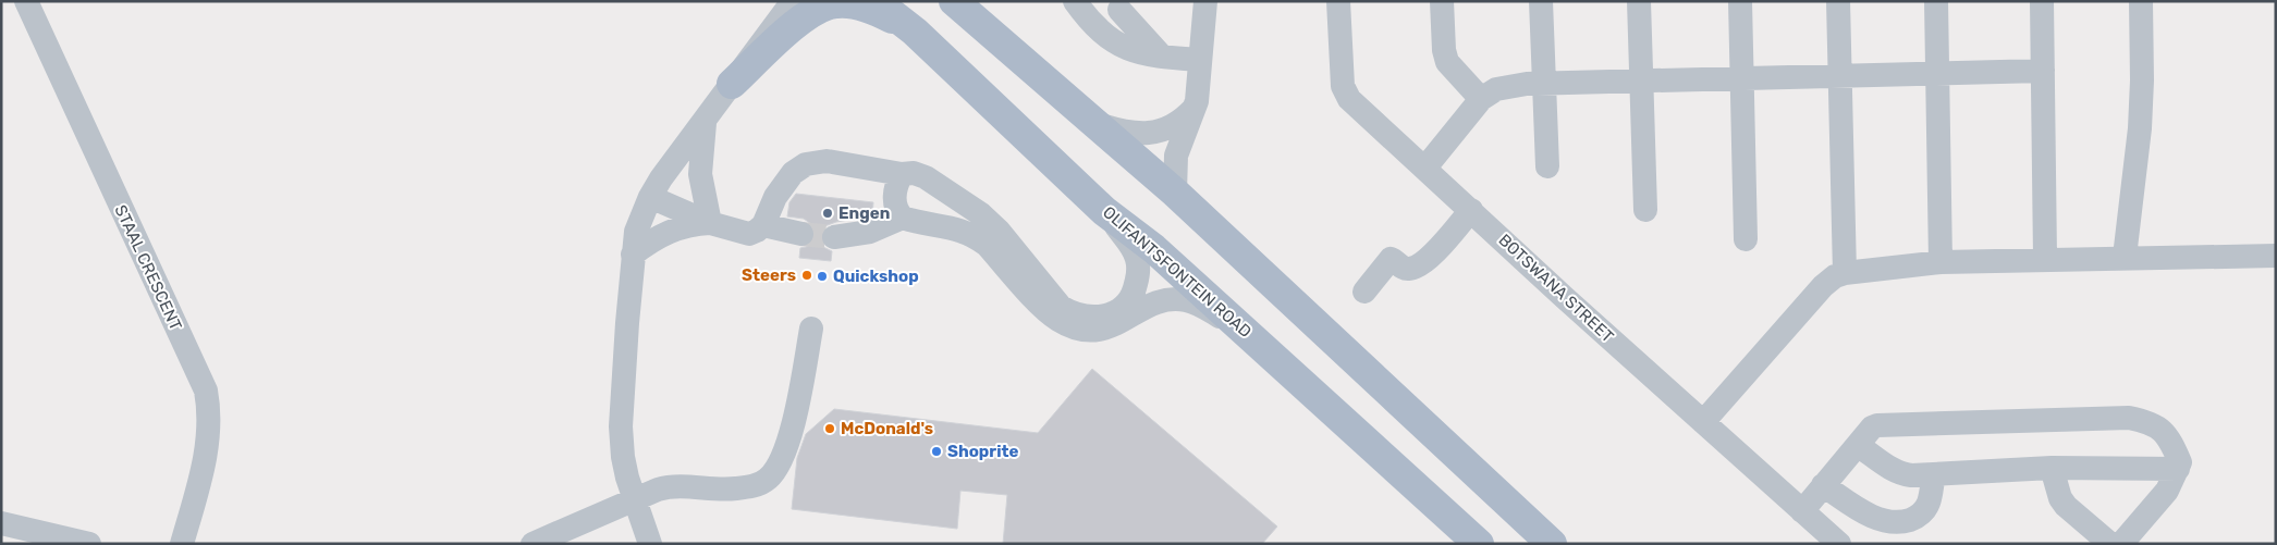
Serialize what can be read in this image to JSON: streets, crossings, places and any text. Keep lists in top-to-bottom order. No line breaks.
{"streets":{"main road":["OLIFANTSFONTEIN ROAD"],"street":["STAAL CRESCENT","BOTSWANA STREET"]},"places":["Engen","Steers","Quickshop","McDonald's","Shoprite"]}
